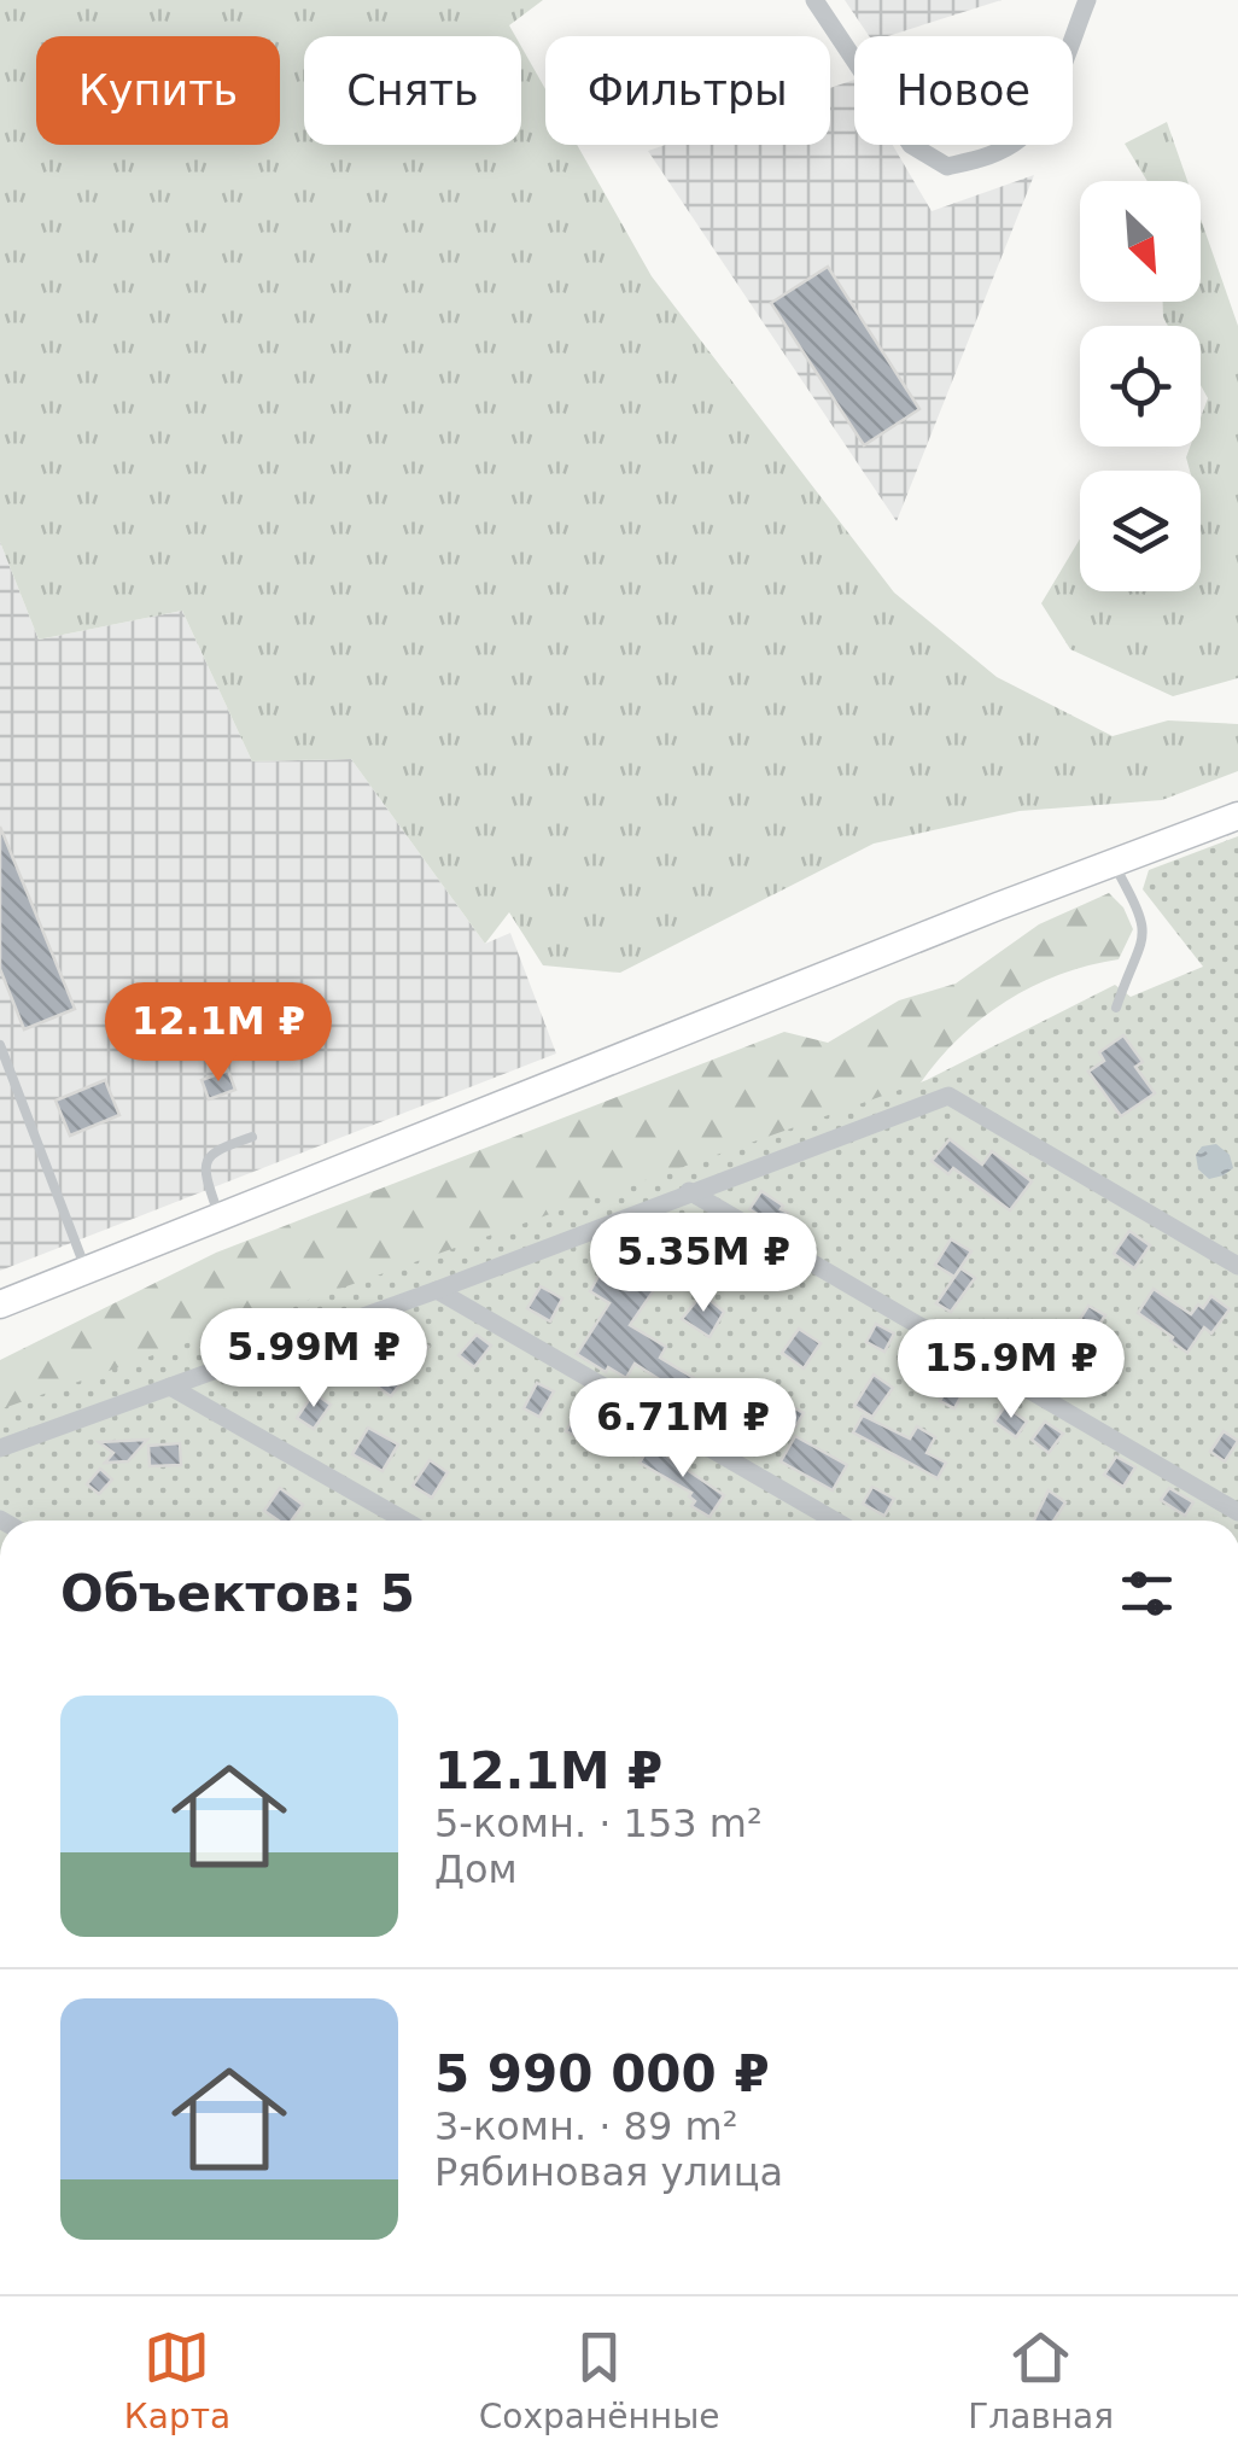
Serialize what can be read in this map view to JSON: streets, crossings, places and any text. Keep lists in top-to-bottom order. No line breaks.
{"north":"bottom right","page":{"chip":["Купить","Снять","Фильтры","Новое"],"price":["12.1M ₽","5.35M ₽","5.99M ₽","15.9M ₽","6.71M ₽"],"heading":"Объектов: 5","list":[{"name":"12.1M ₽","note":"5-комн. · 153 m² · Дом"},{"name":"5 990 000 ₽","note":"3-комн. · 89 m² · Рябиновая улица"}],"tabs":["Карта","Сохранённые","Главная"]}}
